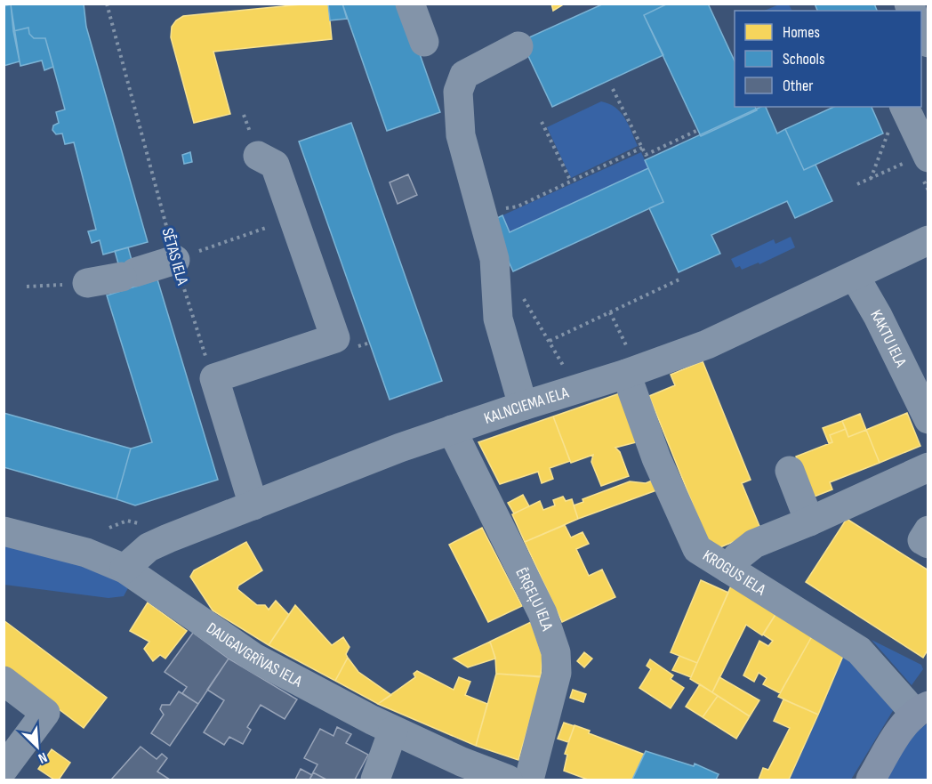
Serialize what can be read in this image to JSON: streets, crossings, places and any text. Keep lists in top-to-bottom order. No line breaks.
{"streets":{"street":["KAKTU IELA","KALNCIEMA IELA","KROGUS IELA","ĒRĢEĻU IELA","DAUGAVGRĪVAS IELA"],"path":["SĒTAS IELA"]},"crossings":[["KAKTU IELA","KALNCIEMA IELA"],["KALNCIEMA IELA","KROGUS IELA"],["KALNCIEMA IELA","ĒRĢEĻU IELA"],["KALNCIEMA IELA","DAUGAVGRĪVAS IELA"]],"legend":["Homes","Schools","Other"],"north":"bottom right"}
